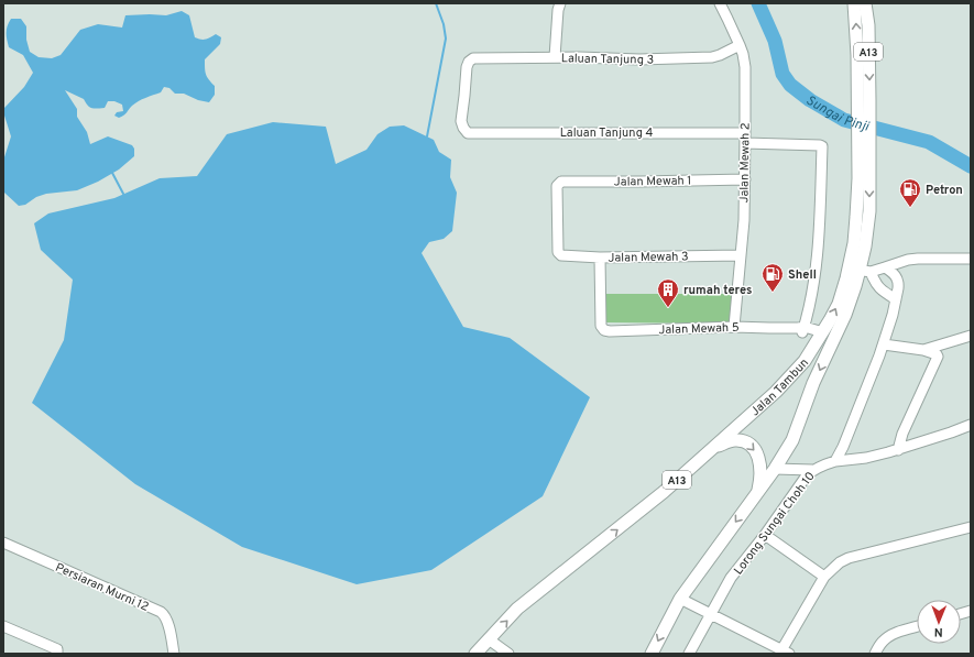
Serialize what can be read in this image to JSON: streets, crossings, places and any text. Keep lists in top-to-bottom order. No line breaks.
{"streets":{"main road":["A13","Jalan Tambun"],"street":["Laluan Tanjung 3","Laluan Tanjung 4","Jalan Mewah 2","Jalan Mewah 1","Jalan Mewah 3","Jalan Mewah 5","Lorong Sungai Choh 10","Persiaran Murni 12"]},"crossings":[["A13","Jalan Tambun"],["Laluan Tanjung 3","Laluan Tanjung 4"],["Laluan Tanjung 3","Jalan Mewah 2"],["Laluan Tanjung 4","Jalan Mewah 2"],["Laluan Tanjung 4","Jalan Mewah 5"],["Jalan Mewah 2","Jalan Mewah 1"],["Jalan Mewah 2","Jalan Mewah 3"],["Jalan Mewah 2","Jalan Mewah 5"],["Jalan Mewah 1","Jalan Mewah 3"],["Jalan Mewah 3","Jalan Mewah 5"],["Jalan Mewah 5","Jalan Tambun"]],"water":["Sungai Pinji"],"places":{"fuel station":["Petron","Shell"],"building":["rumah teres"]},"north":"bottom"}
